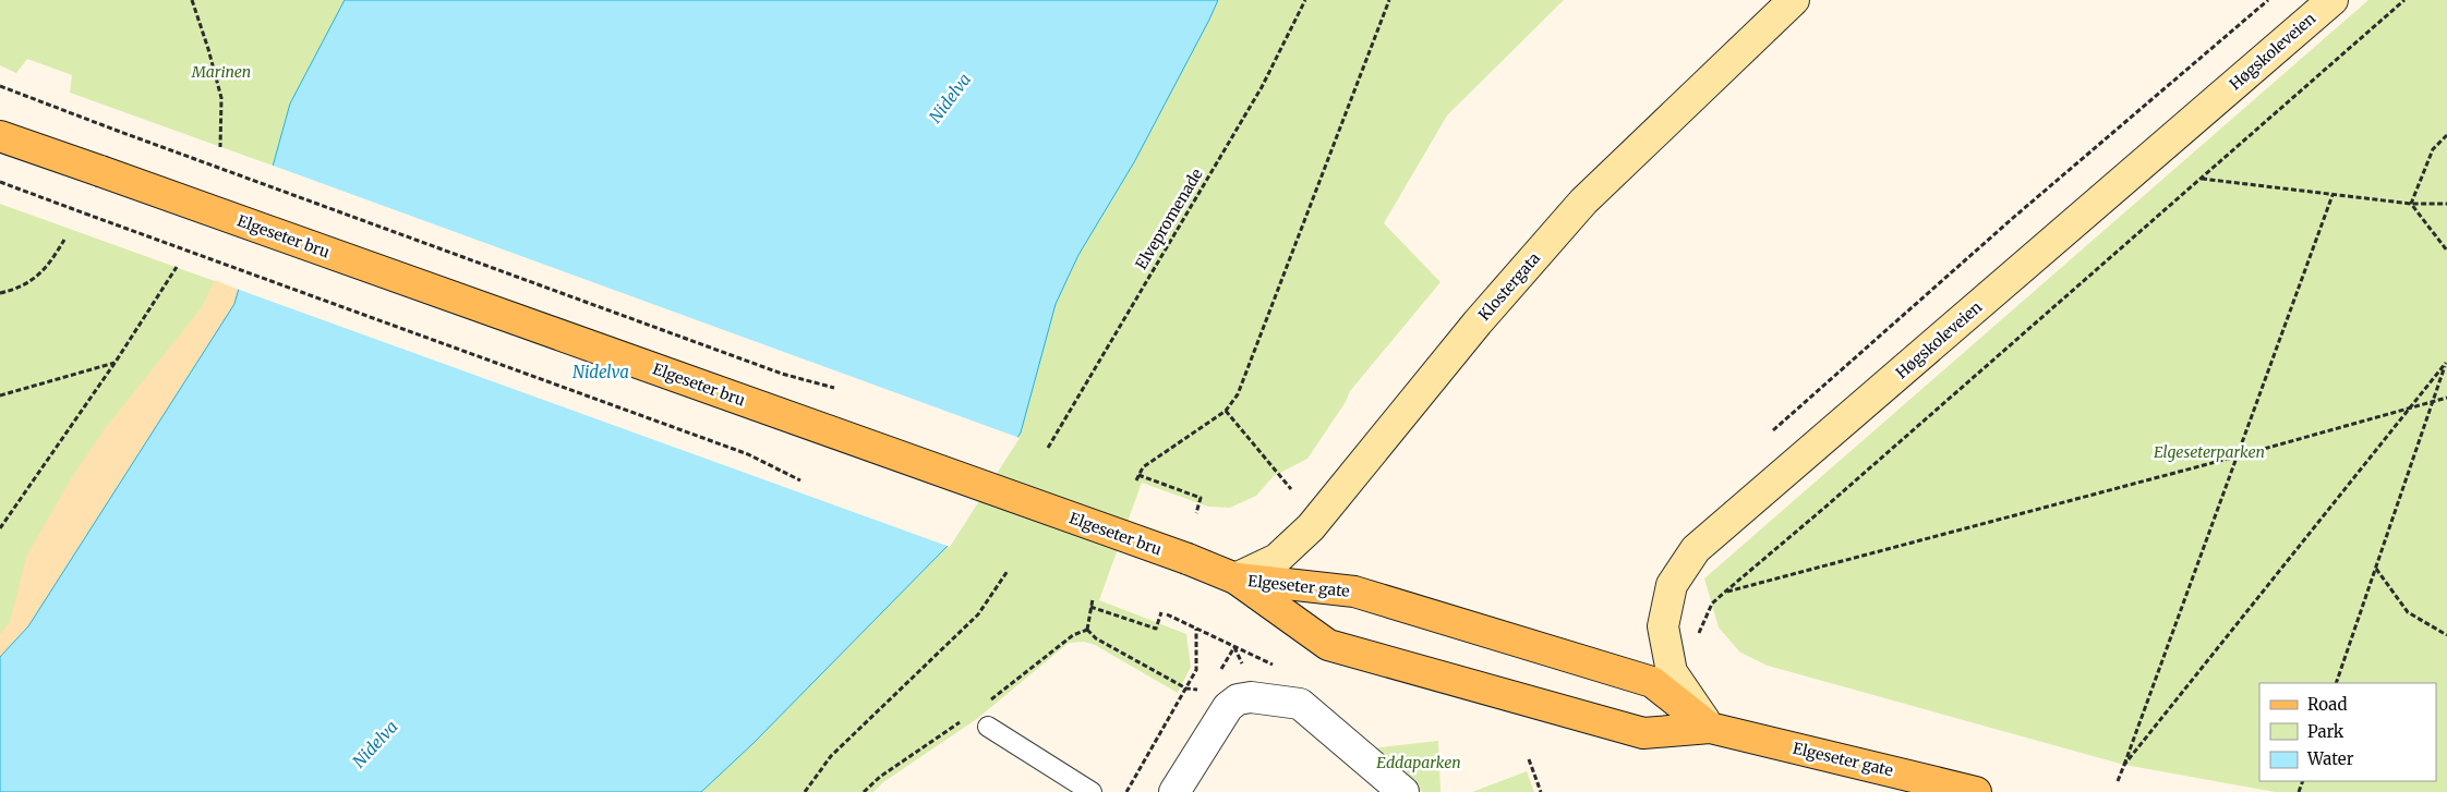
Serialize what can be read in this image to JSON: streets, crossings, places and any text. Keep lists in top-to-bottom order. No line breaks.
{"streets":{"main road":["Høgskoleveien","Elgeseter bru","Klostergata","Elgeseter gate"],"path":["Elvepromenade"]},"crossings":[["Høgskoleveien","Elgeseter gate"],["Elgeseter bru","Klostergata"],["Elgeseter bru","Elgeseter gate"],["Klostergata","Elgeseter gate"]],"water":["Nidelva"],"parks":["Marinen","Elgeseterparken","Eddaparken"],"legend":["Road","Park","Water"]}
